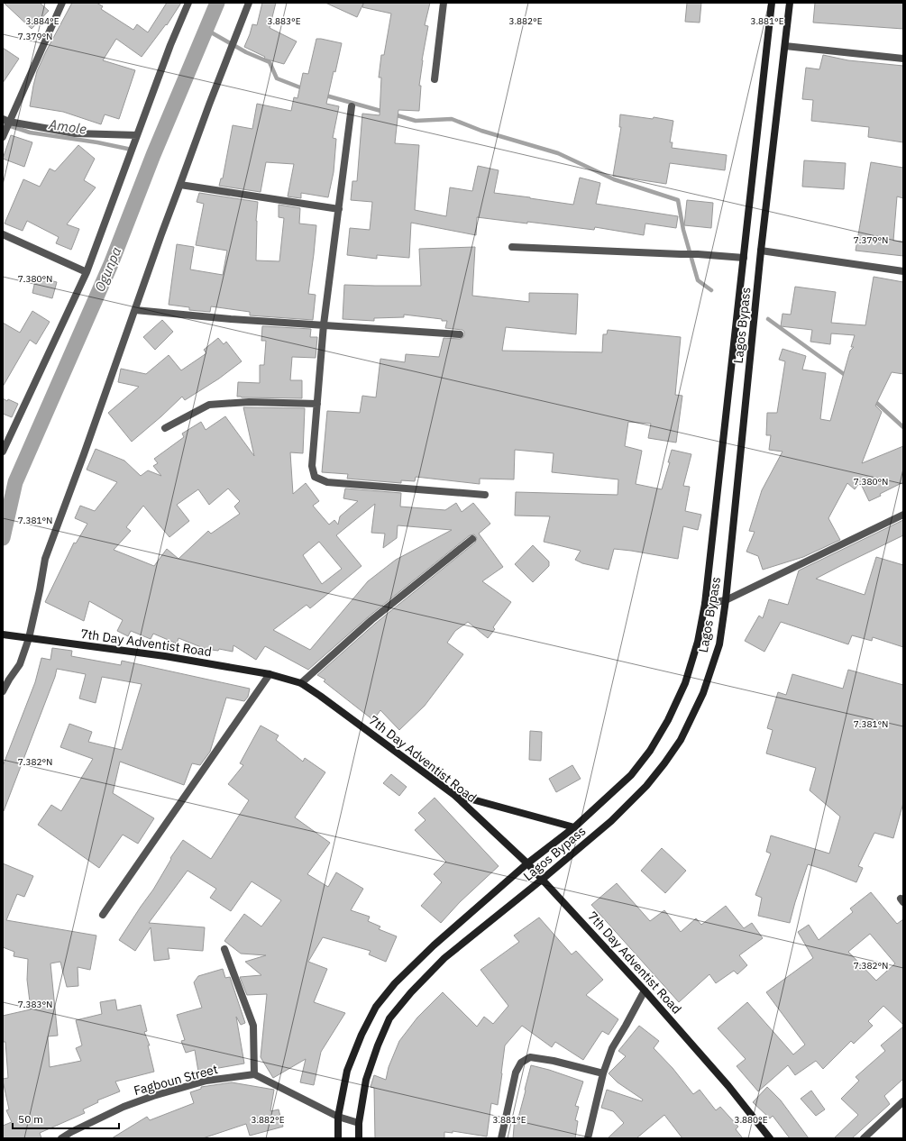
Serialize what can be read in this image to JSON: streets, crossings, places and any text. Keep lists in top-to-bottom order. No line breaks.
{"streets":{"main road":["Lagos Bypass","7th Day Adventist Road"],"street":["Fagboun Street"]},"crossings":[["Lagos Bypass","7th Day Adventist Road"]],"water":["Amole","Ogunpa"],"scale_bar":"50 m","coordinates":["3.884°E","3.883°E","3.882°E","3.881°E","7.379°N","7.380°N","7.381°N","7.382°N","7.383°N","3.880°E"]}
